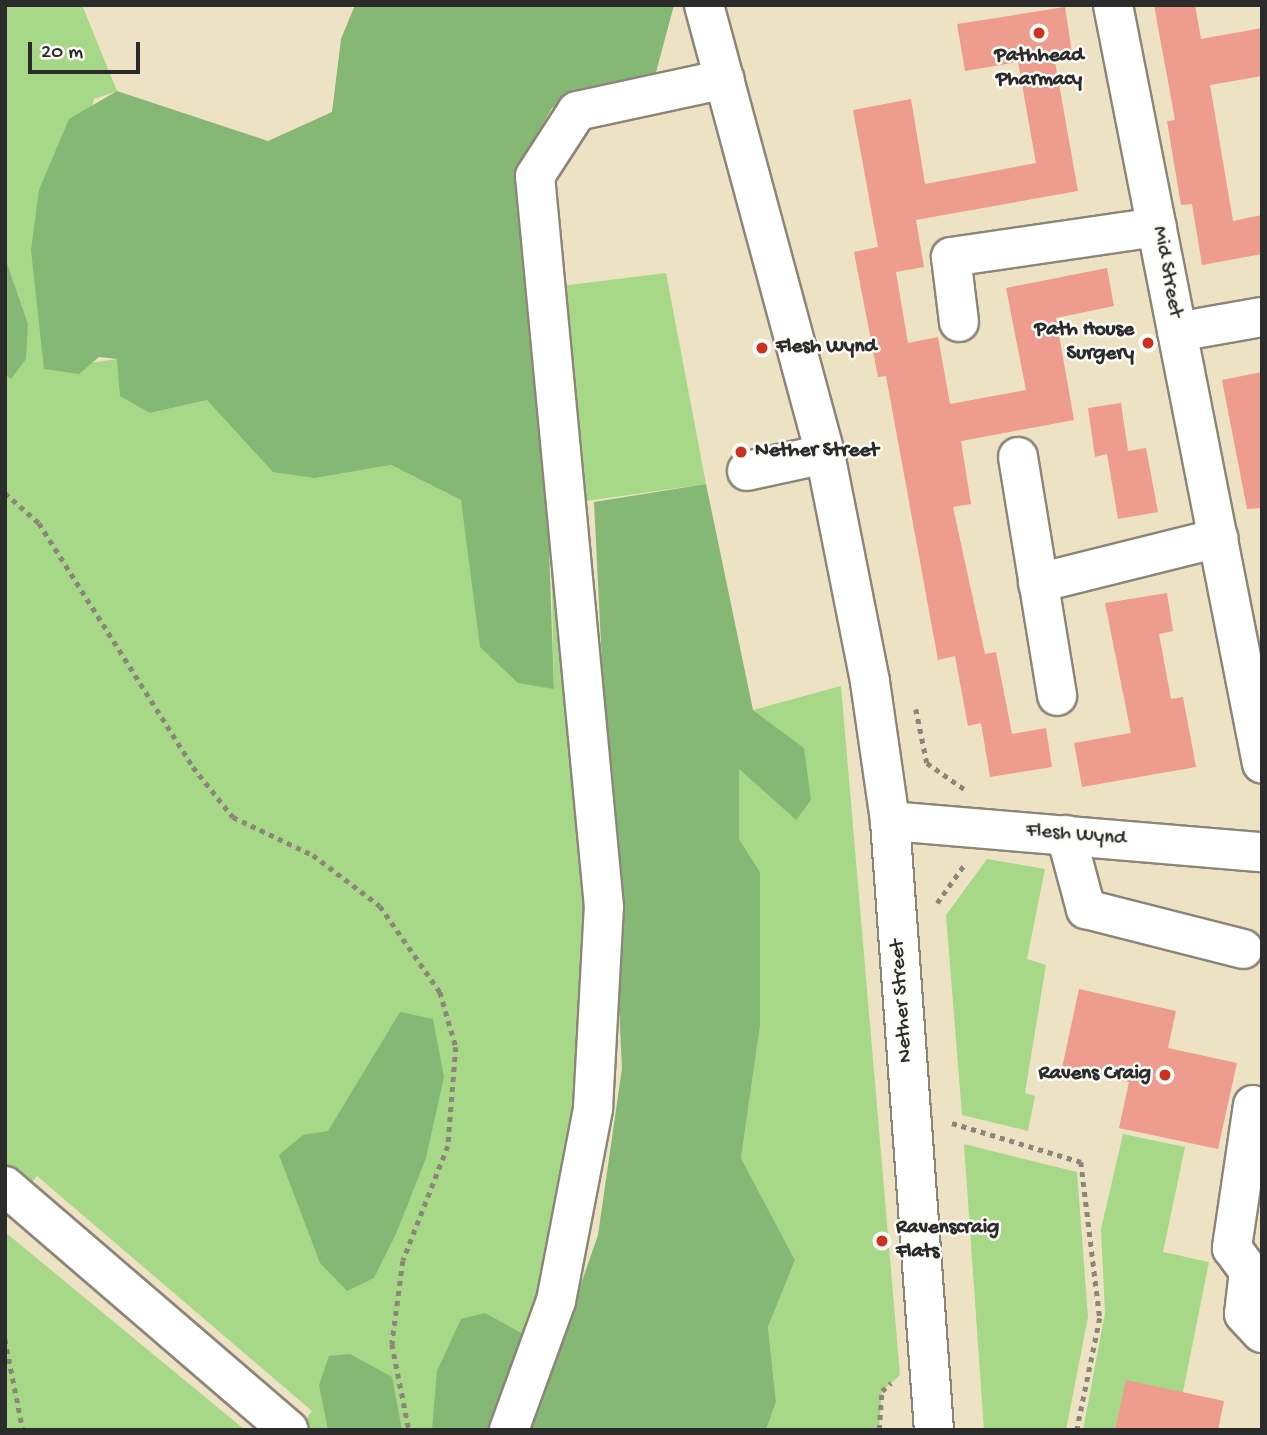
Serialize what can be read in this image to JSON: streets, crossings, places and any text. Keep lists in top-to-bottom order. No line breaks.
{"streets":{"main road":["Mid Street","Flesh Wynd","Nether Street"]},"crossings":[["Flesh Wynd","Nether Street"]],"places":["Pathhead Pharmacy","Path House Surgery","Flesh Wynd","Nether Street","Ravens Craig","Ravenscraig Flats"],"scale_bar":"20 m"}
